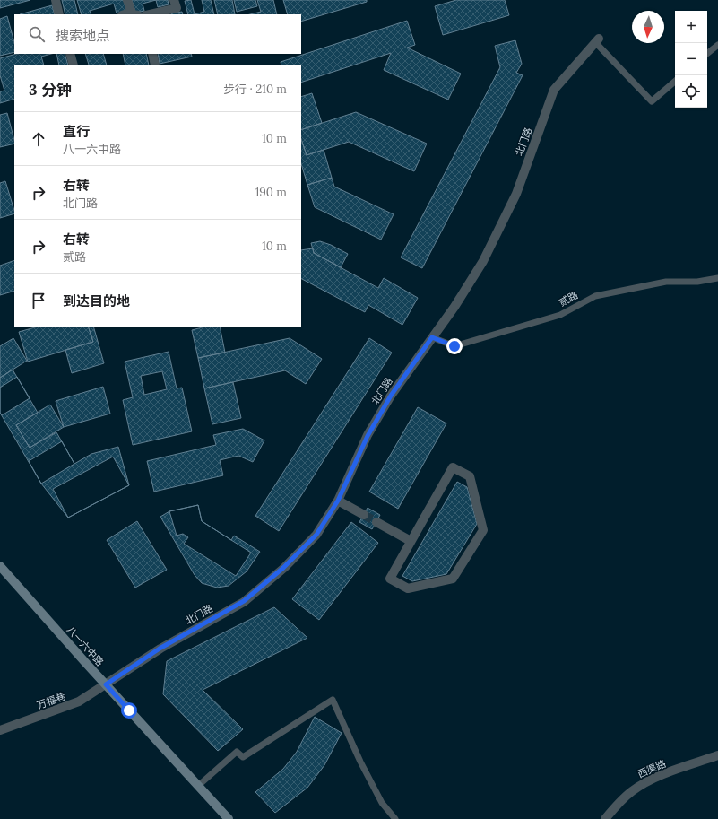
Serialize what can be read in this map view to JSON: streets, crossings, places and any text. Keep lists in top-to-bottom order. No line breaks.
{"streets":{"main road":["八一六中路"],"street":["北门路","万福巷","西渠路"],"lane":["贰路"]},"crossings":[["北门路","贰路"],["北门路","八一六中路"],["北门路","万福巷"],["八一六中路","万福巷"]],"north":"bottom","page":{"map_buttons":["+","−"],"search":"搜索地点","heading":["3 分钟","步行 · 210 m"],"list":[["直行","八一六中路","10 m"],["右转","北门路","190 m"],["右转","贰路","10 m"],"到达目的地"]}}
